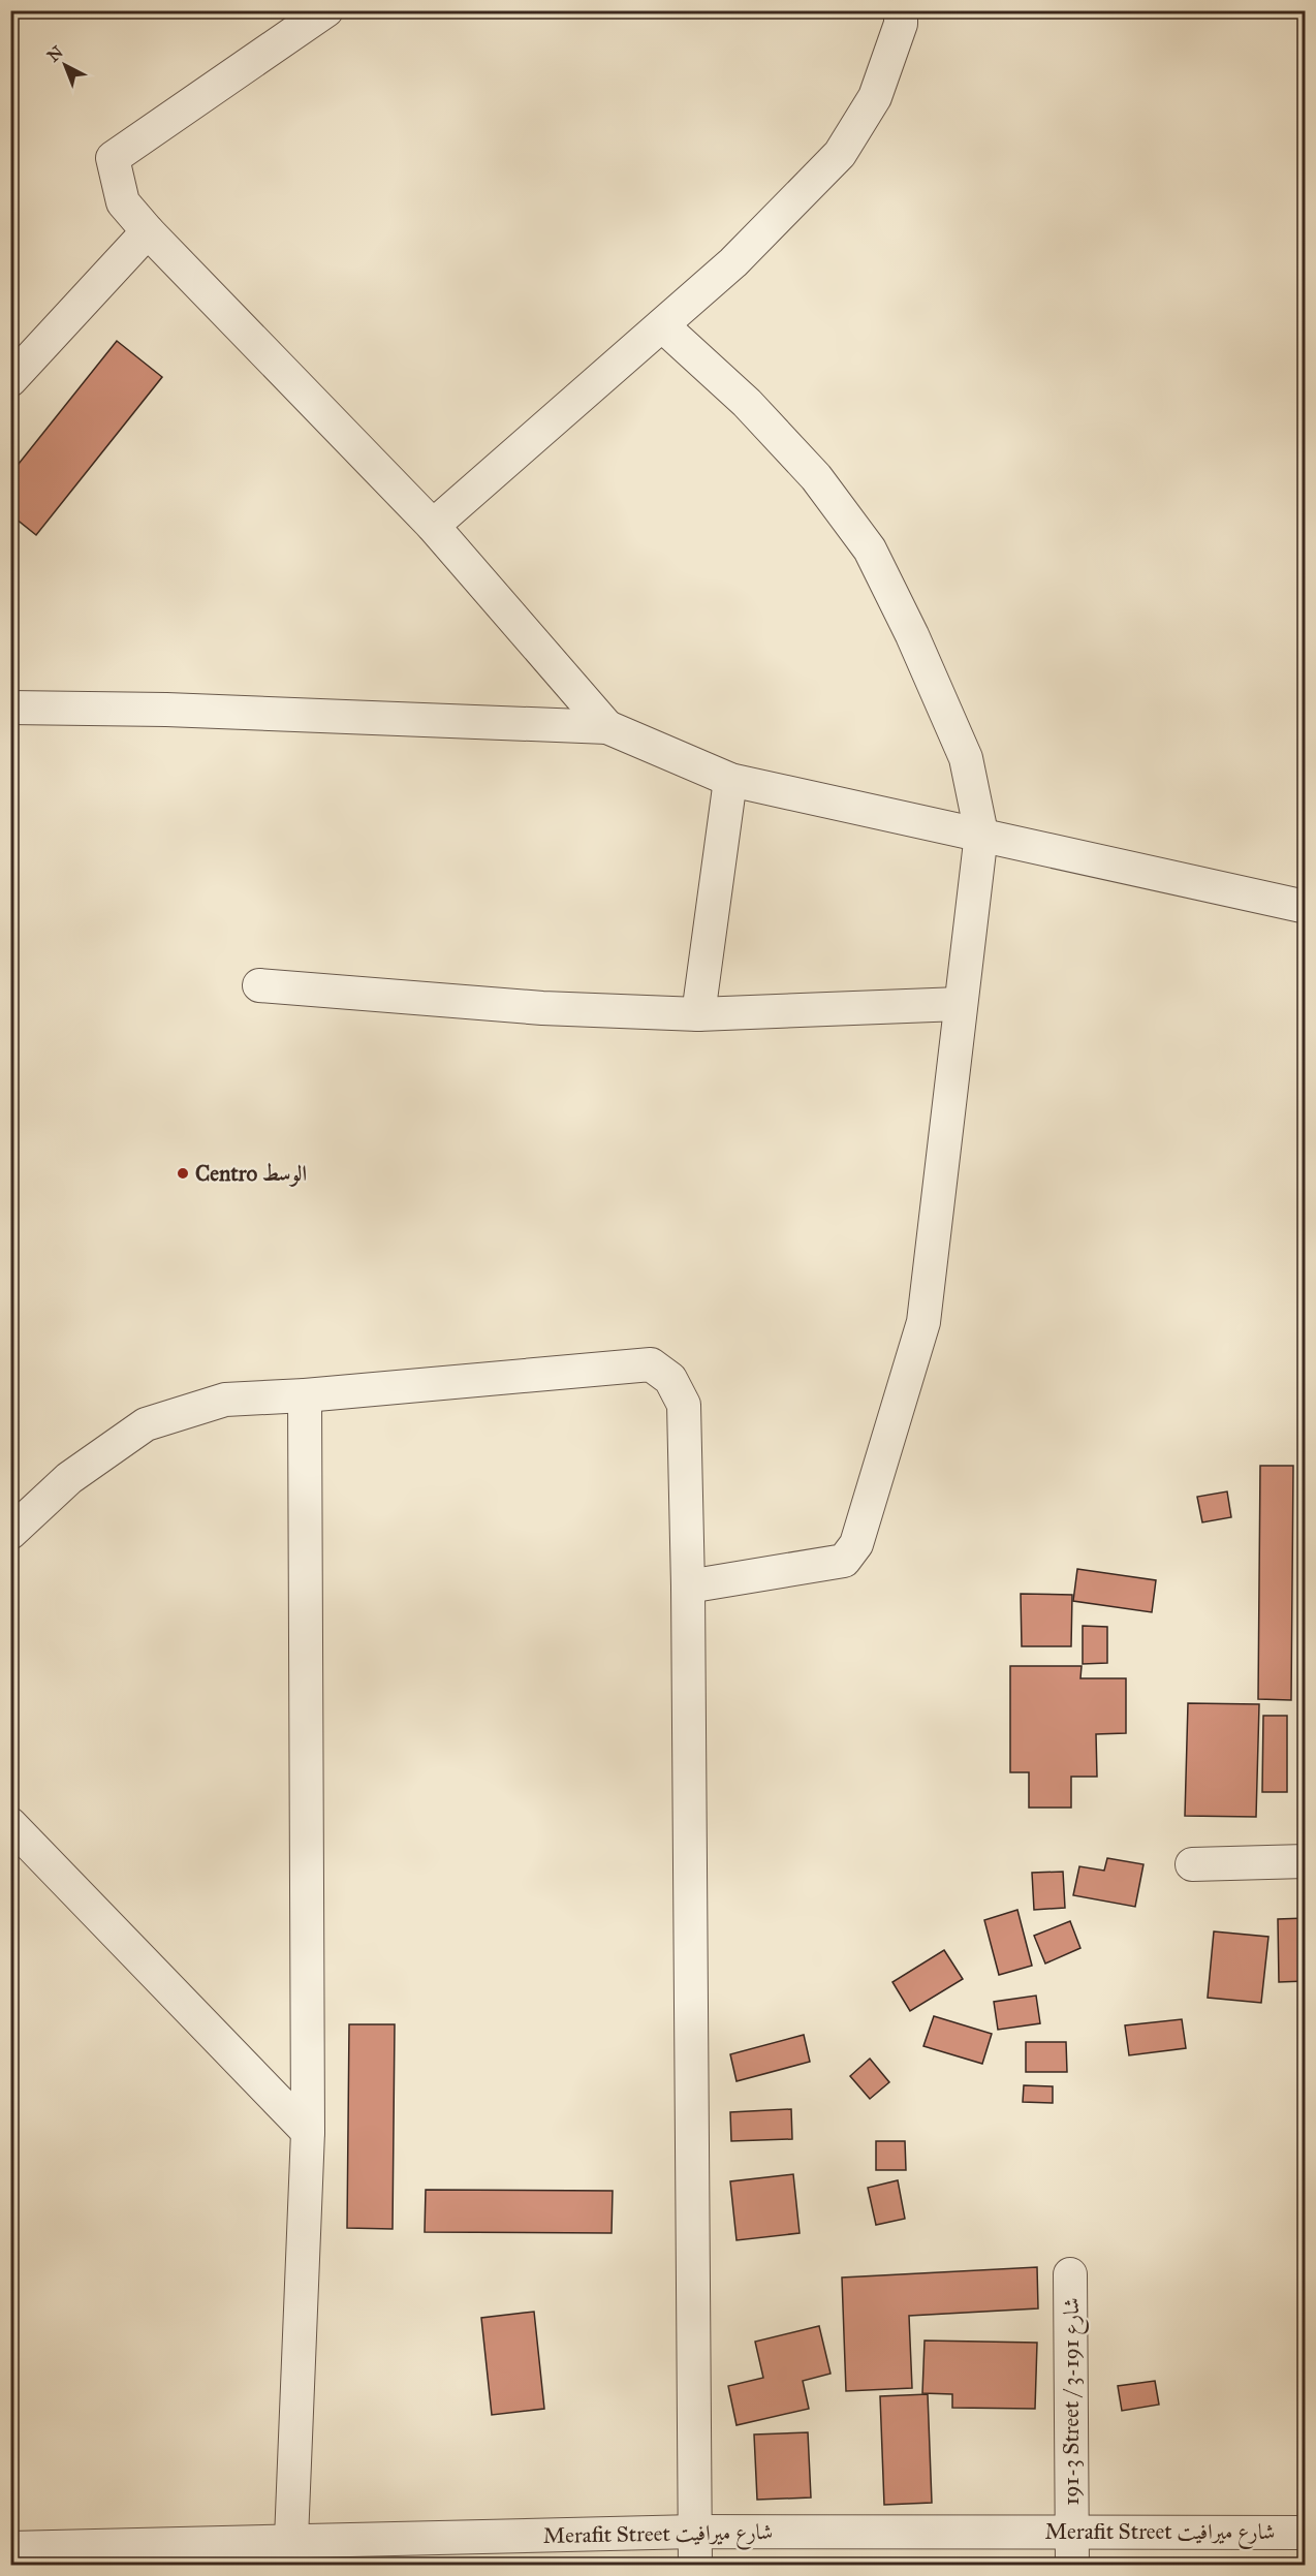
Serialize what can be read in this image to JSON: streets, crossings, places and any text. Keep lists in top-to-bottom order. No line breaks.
{"streets":{"street":["191-3 Street / شارع 191-3","Merafit Street شارع ميرافيت"]},"crossings":[["191-3 Street / شارع 191-3","Merafit Street شارع ميرافيت"]],"places":["Centro الوسط"],"north":"top left"}
